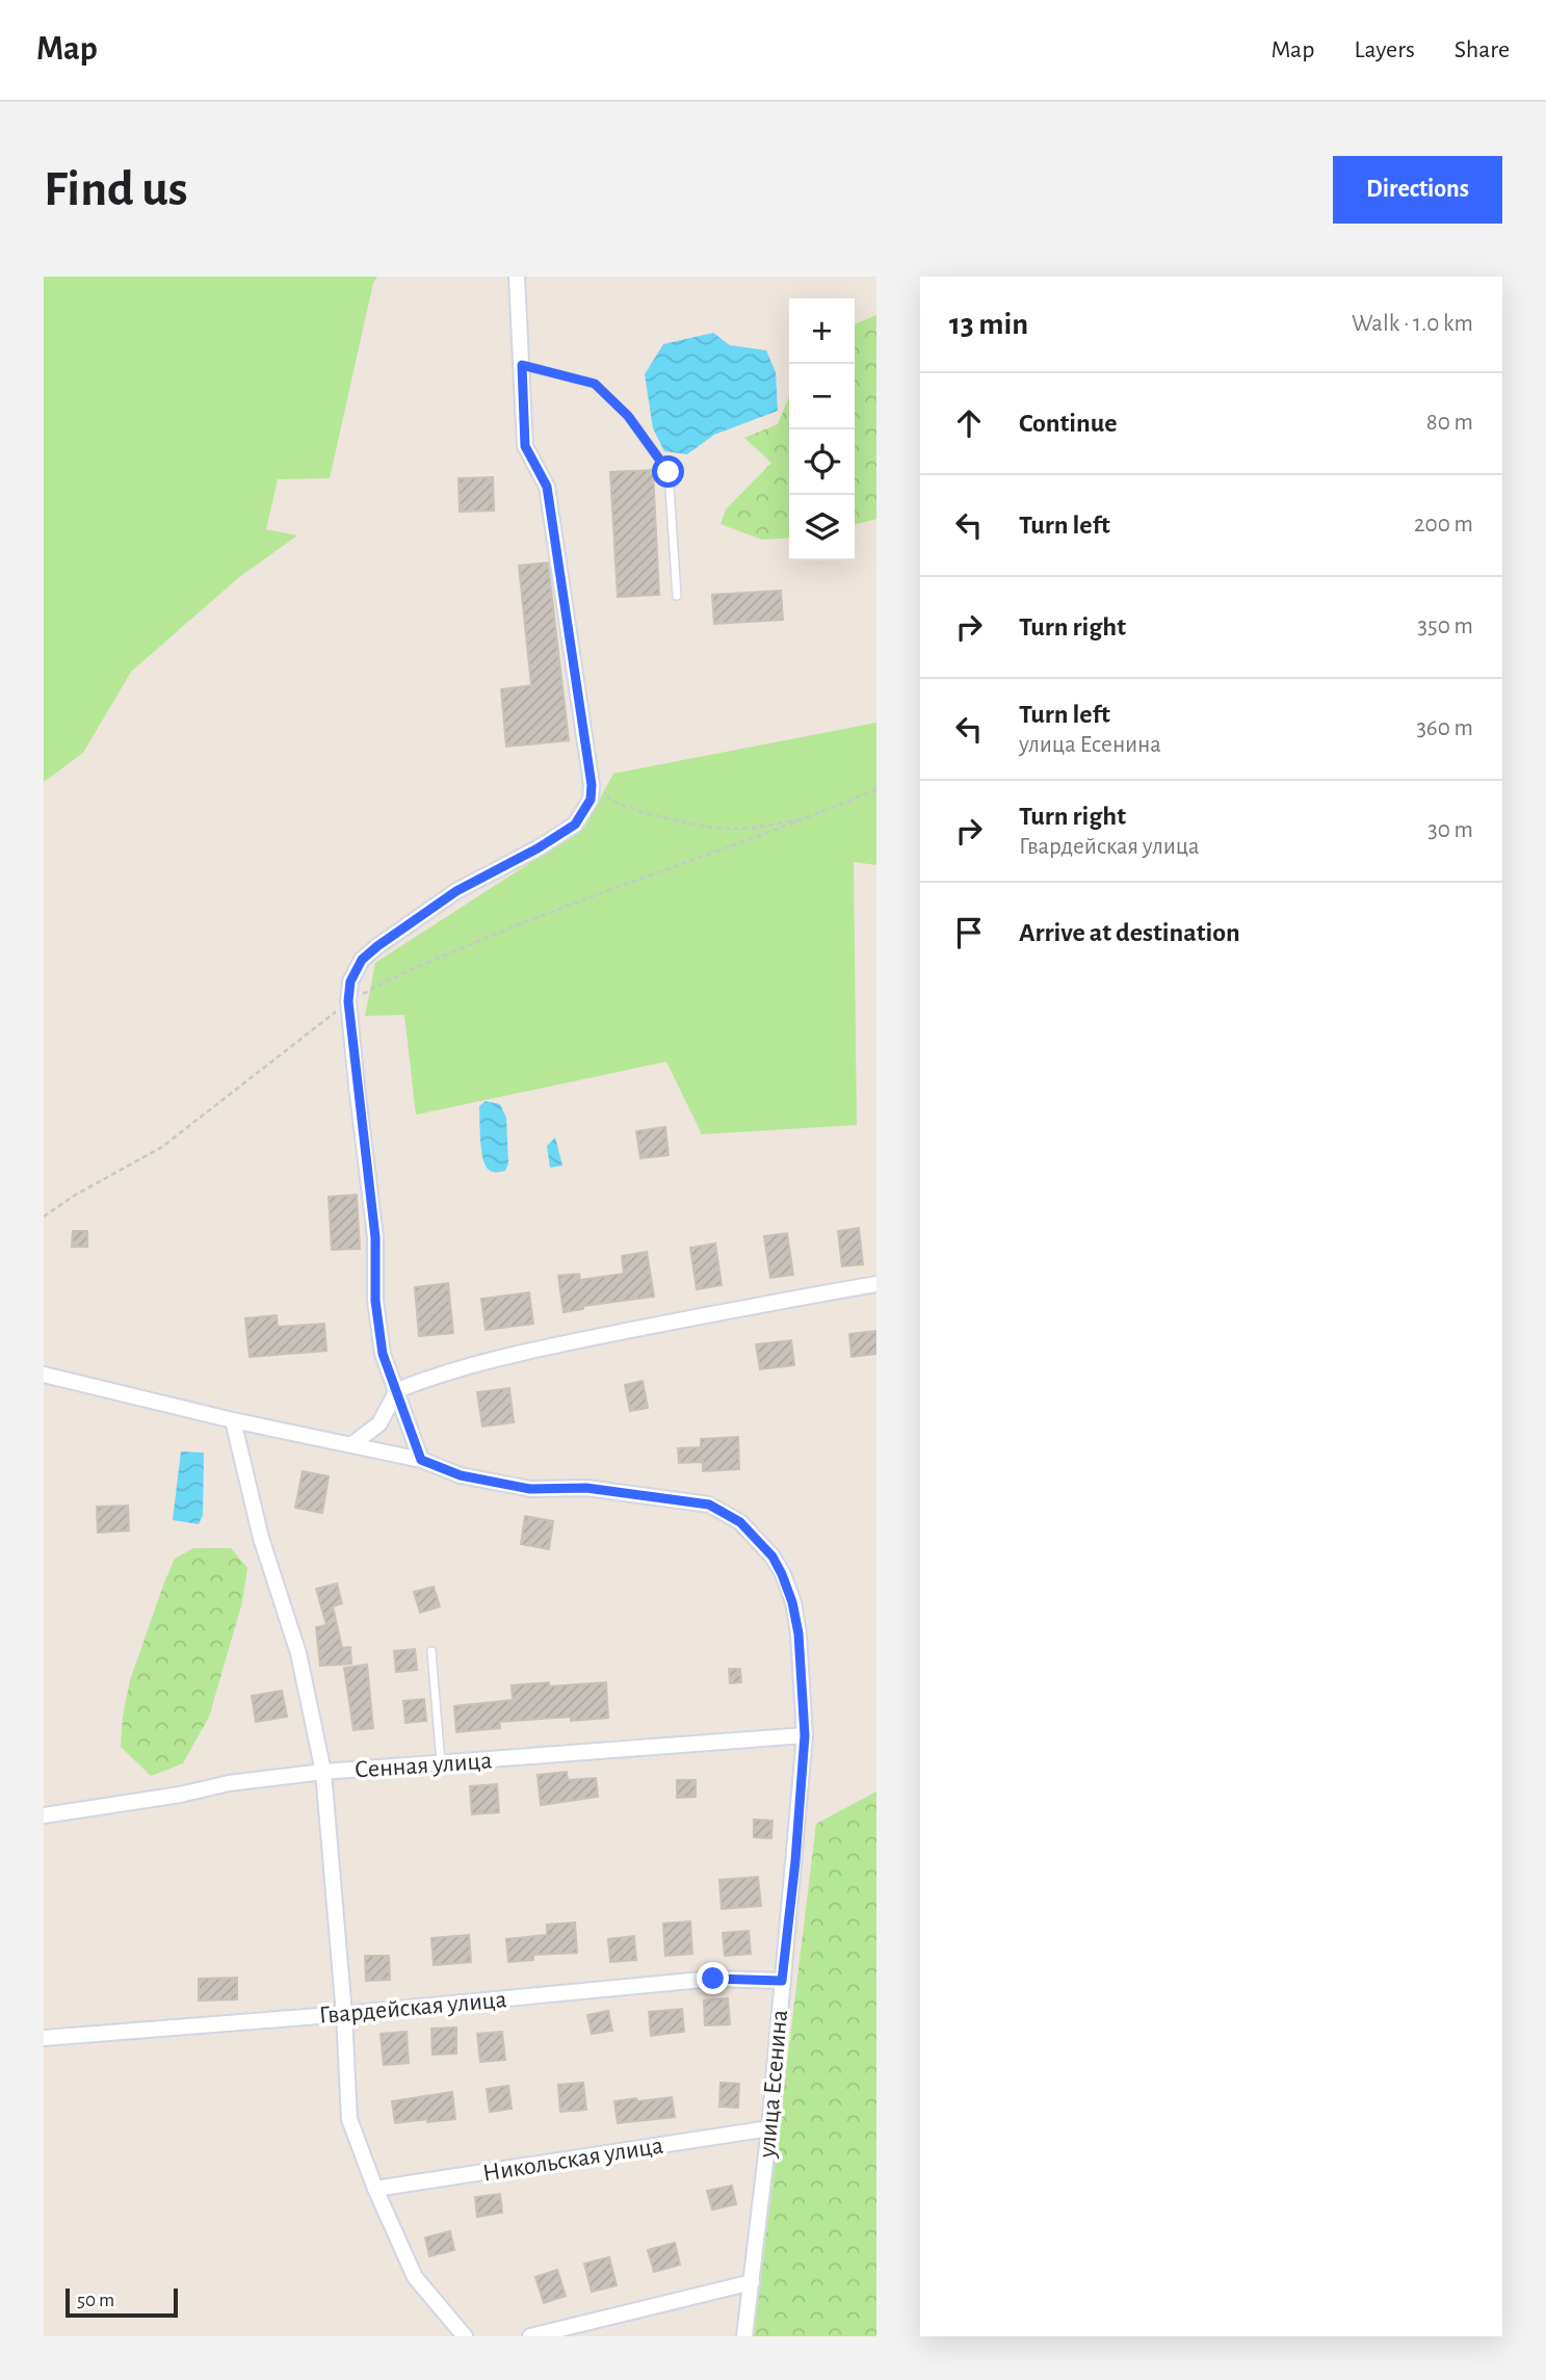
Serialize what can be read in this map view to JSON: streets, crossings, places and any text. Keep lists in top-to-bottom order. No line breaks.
{"streets":{"street":["Сенная улица","Гвардейская улица","улица Есенина","Никольская улица"]},"crossings":[["Сенная улица","улица Есенина"],["Гвардейская улица","улица Есенина"],["улица Есенина","Никольская улица"]],"scale_bar":"50 m","page":{"header":"Map","nav":["Map","Layers","Share"],"buttons":"Directions","title":"Find us","heading":["13 min","Walk · 1.0 km"],"map_buttons":["+","−"],"list":[["Continue","80 m"],["Turn left","200 m"],["Turn right","350 m"],["Turn left","улица Есенина","360 m"],["Turn right","Гвардейская улица","30 m"],"Arrive at destination"],"scale":"50 m"}}
